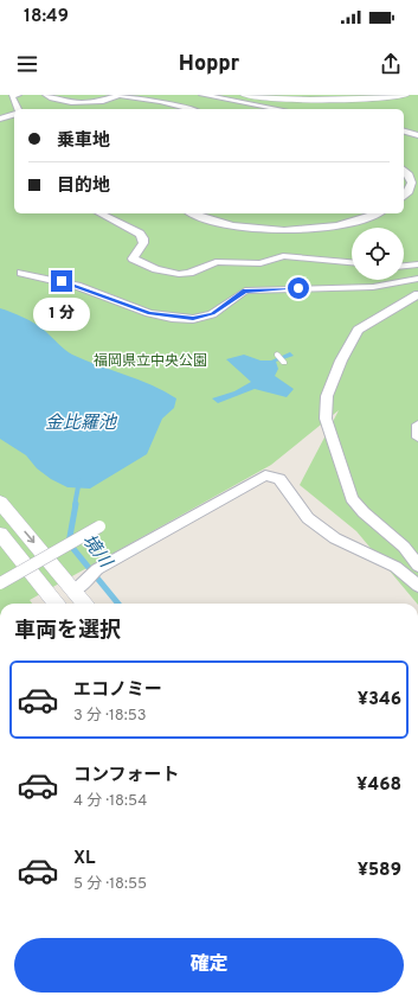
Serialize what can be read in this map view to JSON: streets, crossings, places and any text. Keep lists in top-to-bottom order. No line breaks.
{"water":["金比羅池","境川"],"parks":["福岡県立中央公園"],"page":{"status":"18:49","header":"Hoppr","banner":["乗車地","目的地"],"bubble":"1 分","heading":"車両を選択","list":[{"name":"エコノミー","note":"3 分 · 18:53","value":"¥346"},{"name":"コンフォート","note":"4 分 · 18:54","value":"¥468"},{"name":"XL","note":"5 分 · 18:55","value":"¥589"}],"buttons":"確定"}}
